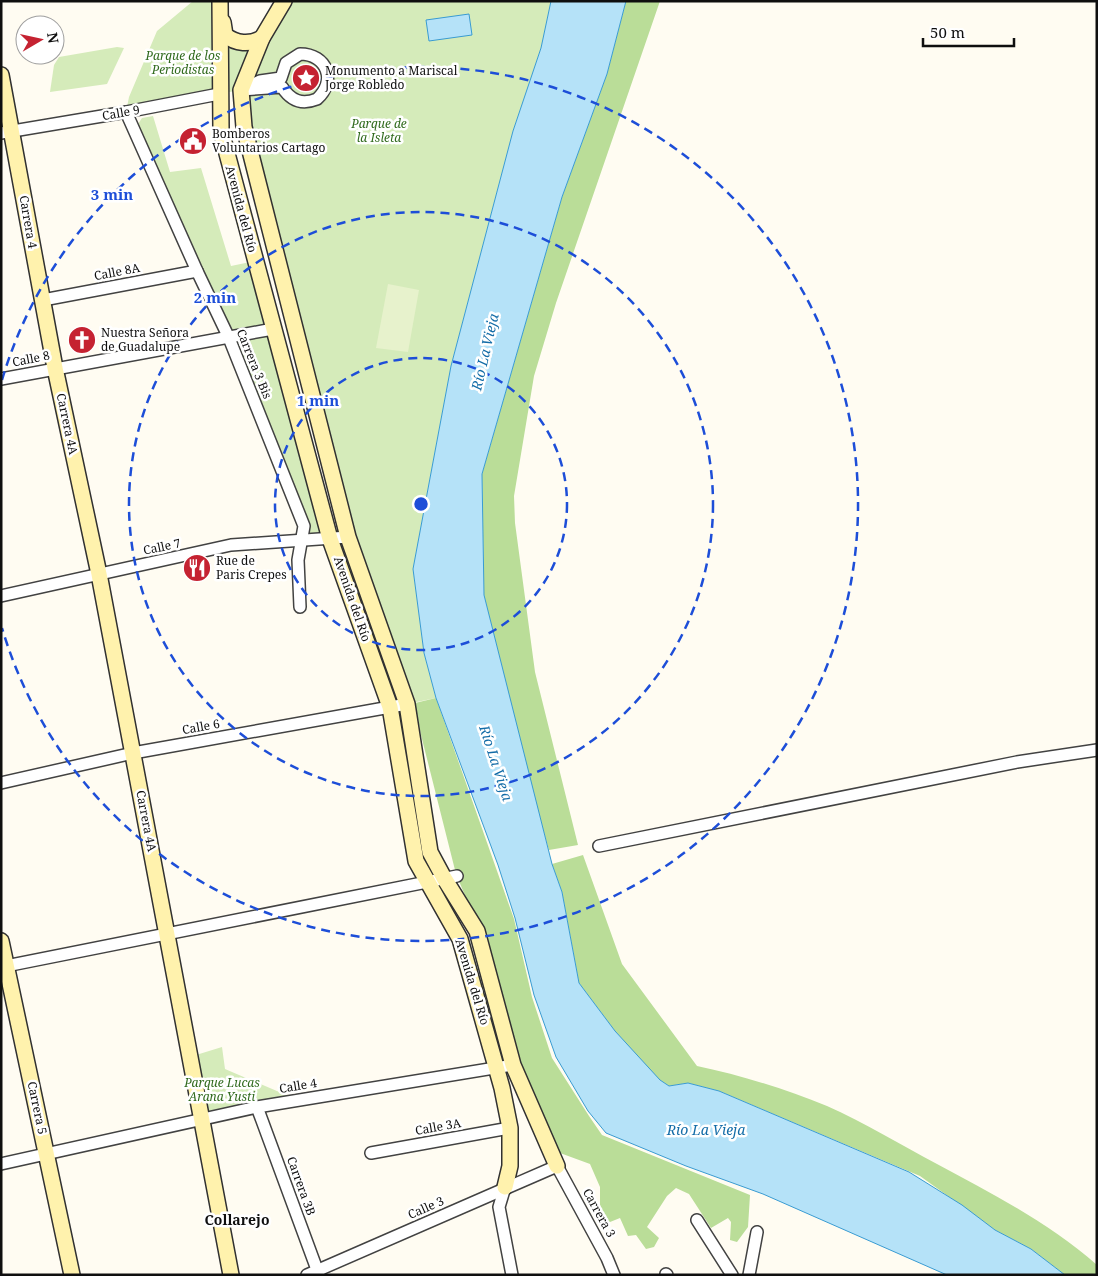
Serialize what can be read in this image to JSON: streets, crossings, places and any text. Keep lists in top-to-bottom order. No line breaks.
{"streets":{"main road":["Calle 9","Avenida del Río","Carrera 4","Carrera 4A","Carrera 5"],"street":["Calle 8A","Calle 8","Carrera 3 Bis","Calle 7","Calle 6","Calle 4","Calle 3A","Carrera 3B","Calle 3","Carrera 3"]},"crossings":[["Calle 9","Avenida del Río"],["Calle 9","Carrera 4"],["Calle 9","Carrera 3 Bis"],["Avenida del Río","Calle 8"],["Avenida del Río","Calle 7"],["Avenida del Río","Calle 6"],["Avenida del Río","Calle 4"],["Avenida del Río","Calle 3A"],["Avenida del Río","Calle 3"],["Avenida del Río","Carrera 3"],["Carrera 4","Calle 8A"],["Carrera 4","Calle 8"],["Carrera 4","Carrera 4A"],["Calle 8A","Carrera 3 Bis"],["Calle 8","Carrera 3 Bis"],["Calle 8","Carrera 4A"],["Carrera 3 Bis","Calle 7"],["Carrera 4A","Calle 7"],["Carrera 4A","Calle 6"],["Carrera 4A","Calle 4"],["Calle 4","Carrera 5"],["Calle 4","Carrera 3B"],["Carrera 3B","Calle 3"],["Calle 3","Carrera 3"]],"districts":["Collarejo"],"water":["Río La Vieja"],"parks":["Parque de los Periodistas","Parque de la Isleta","Parque Lucas Arana Yusti"],"places":{"place":["Monumento a Mariscal Jorge Robledo"],"public building":["Bomberos Voluntarios Cartago"],"church":["Nuestra Señora de Guadalupe"],"restaurant":["Rue de Paris Crepes"]},"scale_bar":"50 m","north":"right","rings":["3 min","2 min","1 min"]}
